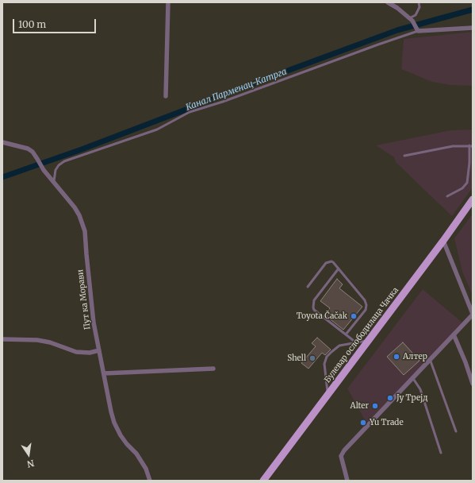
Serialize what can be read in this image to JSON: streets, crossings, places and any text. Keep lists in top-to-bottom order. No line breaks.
{"streets":{"main road":["Булевар ослободилаца Чачка"],"street":["Пут ка Морави"]},"water":["Канал Парменац-Катрга"],"places":["Toyota Čačak","Алтер","Shell","Ју Трејд","Alter","Yu Trade"],"scale_bar":"100 m","north":"bottom"}
